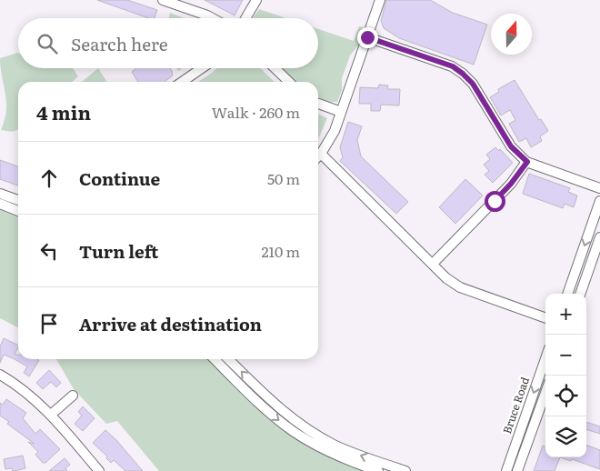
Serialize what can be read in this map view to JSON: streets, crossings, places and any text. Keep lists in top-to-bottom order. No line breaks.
{"streets":{"street":["Bruce Road"]},"north":"top","page":{"search":"Search here","heading":["4 min","Walk · 260 m"],"list":[["Continue","50 m"],["Turn left","210 m"],"Arrive at destination"],"map_buttons":["+","−"]}}
